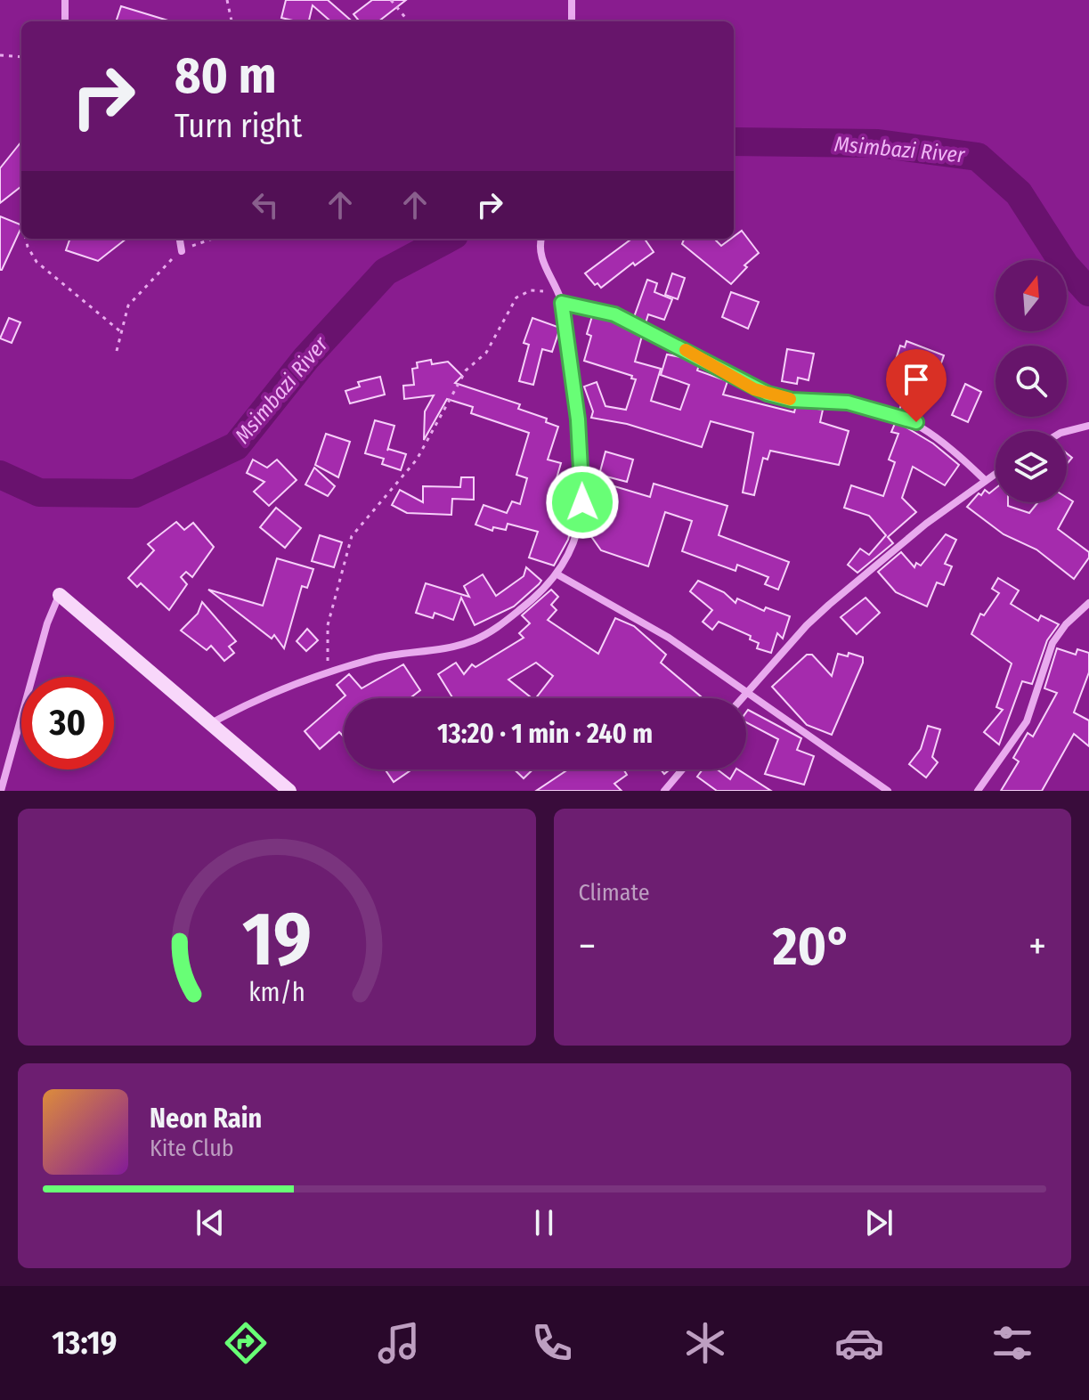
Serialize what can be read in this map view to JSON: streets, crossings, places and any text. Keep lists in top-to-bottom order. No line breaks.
{"water":["Msimbazi River"],"north":"top","page":{"turn":["80 m","Turn right"],"limit":"30","trip":"13:20 · 1 min · 240 m","tile":"Climate","heat":["−","20°","+"],"song":["Neon Rain","Kite Club"],"tabs":"13:19","gauge":["19","km/h"]}}
